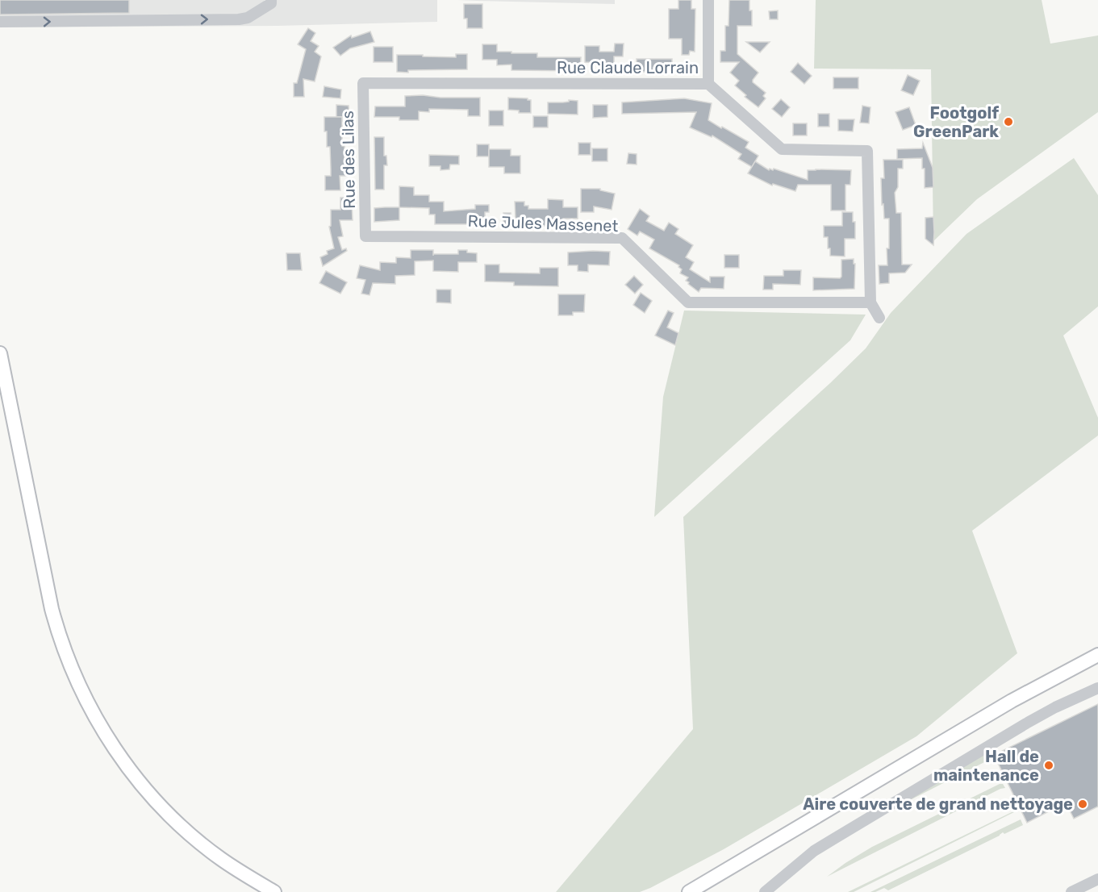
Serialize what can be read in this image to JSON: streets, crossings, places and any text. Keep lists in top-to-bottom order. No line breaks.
{"streets":{"street":["Rue Claude Lorrain","Rue des Lilas","Rue Jules Massenet"]},"crossings":[["Rue Claude Lorrain","Rue des Lilas"],["Rue Claude Lorrain","Rue Jules Massenet"],["Rue des Lilas","Rue Jules Massenet"]],"places":["Footgolf GreenPark","Hall de maintenance","Aire couverte de grand nettoyage"]}
